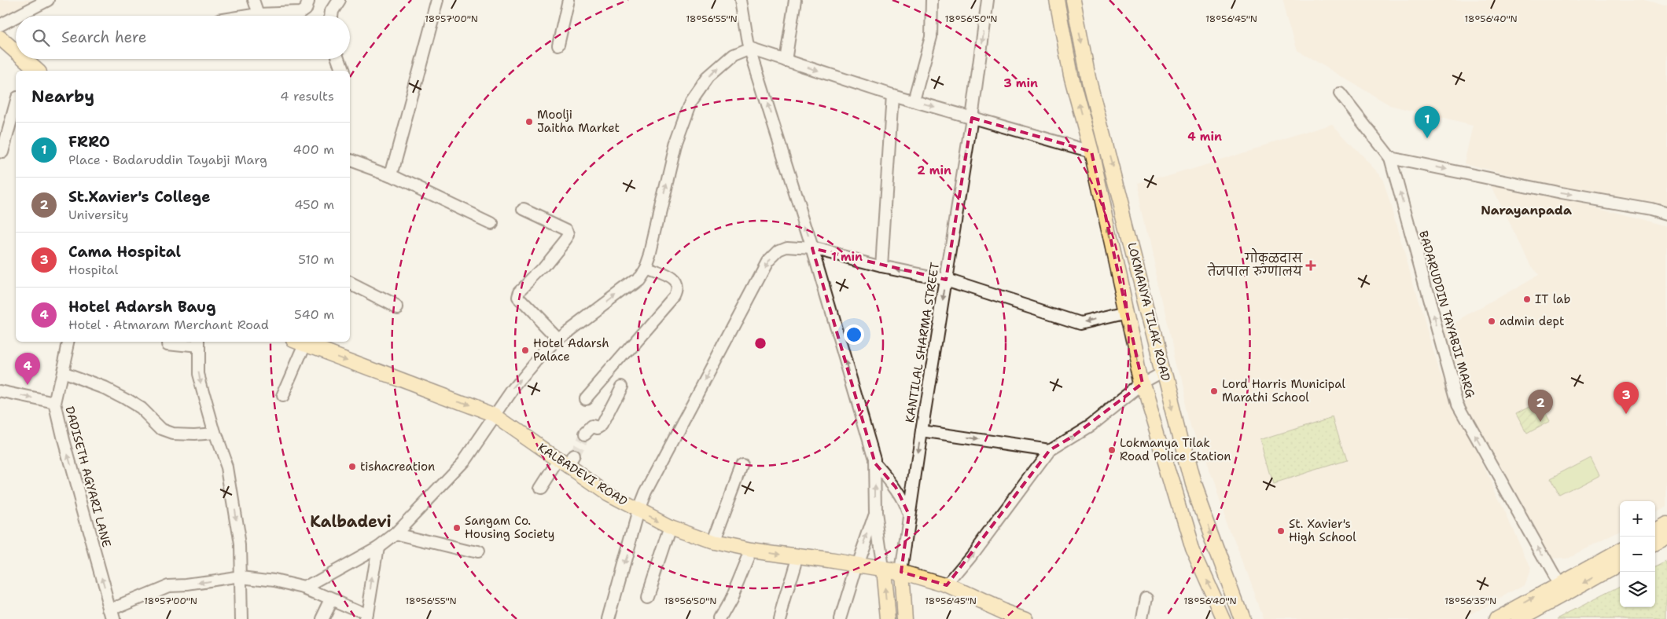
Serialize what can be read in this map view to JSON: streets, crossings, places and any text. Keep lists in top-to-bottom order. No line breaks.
{"streets":{"main road":["LOKMANYA TILAK ROAD","KALBADEVI ROAD"],"street":["BADARUDDIN TAYABJI MARG","KANTILAL SHARMA STREET","DADISETH AGYARI LANE"]},"crossings":[["KANTILAL SHARMA STREET","KALBADEVI ROAD"]],"one_way":["BADARUDDIN TAYABJI MARG","KALBADEVI ROAD","DADISETH AGYARI LANE"],"districts":["Narayanpada","Kalbadevi"],"places":{"other":["Moolji Jaitha Market","IT lab","admin dept","Hotel Adarsh Palace","Lord Harris Municipal Marathi School","Lokmanya Tilak Road Police Station","tishacreation","Sangam Co. Housing Society","St. Xavier's High School"],"health":["गोकुळदास तेजपाल रुग्णालय"]},"page":{"search":"Search here","heading":["Nearby","4 results"],"pins":["1","4","3","2"],"list":[{"mark":"1","name":"FRRO","note":"Place · Badaruddin Tayabji Marg","value":"400 m"},{"mark":"2","name":"St.Xavier's College","note":"University","value":"450 m"},{"mark":"3","name":"Cama Hospital","note":"Hospital","value":"510 m"},{"mark":"4","name":"Hotel Adarsh Baug","note":"Hotel · Atmaram Merchant Road","value":"540 m"}],"map_buttons":["+","−"]},"coordinates":["18°57'00\"N","18°56'55\"N","18°56'50\"N","18°56'45\"N","18°56'40\"N","18°56'35\"N"],"rings":["3 min","4 min","2 min","1 min"]}
